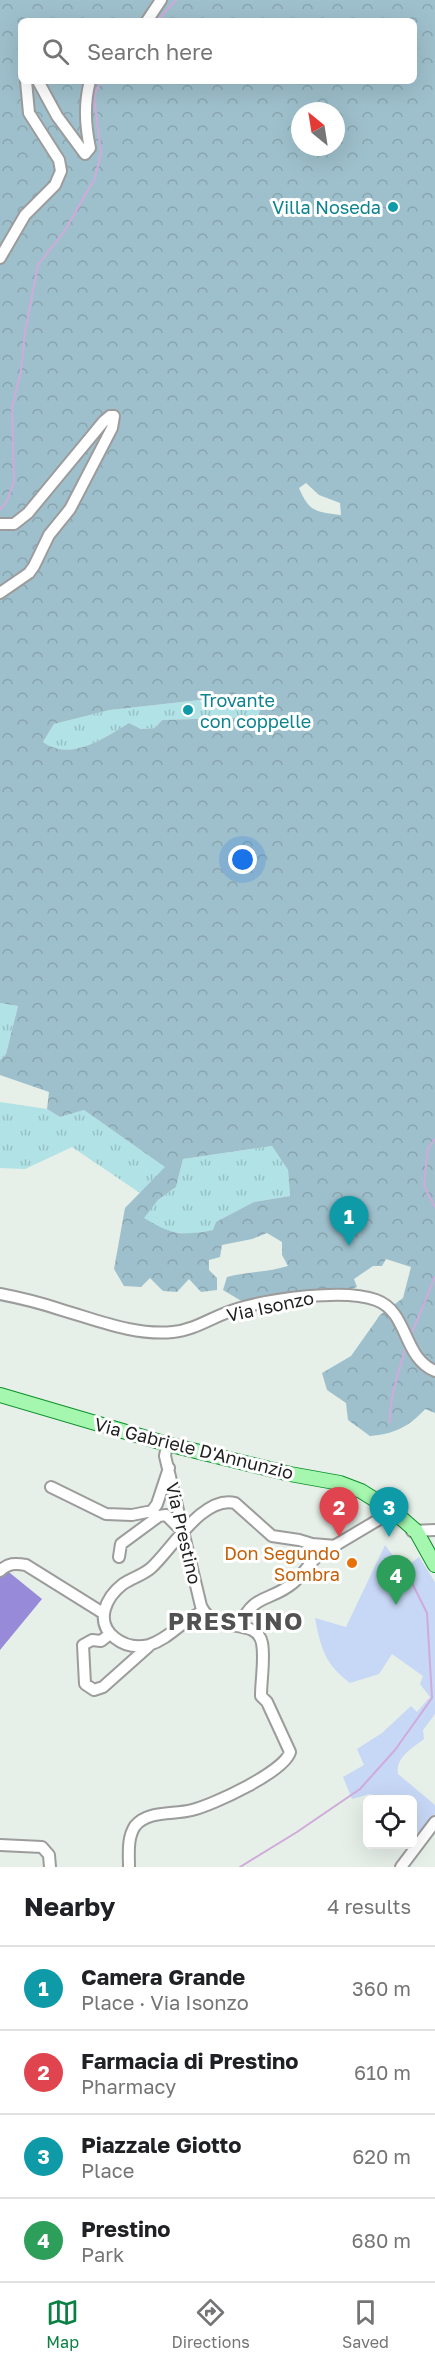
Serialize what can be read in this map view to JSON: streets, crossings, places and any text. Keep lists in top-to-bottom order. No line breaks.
{"streets":{"main road":["Via Gabriele D'Annunzio"],"street":["Via Isonzo","Via Prestino"]},"crossings":[["Via Gabriele D'Annunzio","Via Prestino"]],"districts":["PRESTINO"],"places":["Villa Noseda","Trovante con coppelle","Don Segundo Sombra"],"north":"top left","page":{"search":"Search here","pins":["1","2","3","4"],"heading":["Nearby","4 results"],"list":[{"mark":"1","name":"Camera Grande","note":"Place · Via Isonzo","value":"360 m"},{"mark":"2","name":"Farmacia di Prestino","note":"Pharmacy","value":"610 m"},{"mark":"3","name":"Piazzale Giotto","note":"Place","value":"620 m"},{"mark":"4","name":"Prestino","note":"Park","value":"680 m"}],"nav":["Map","Directions","Saved"]}}
